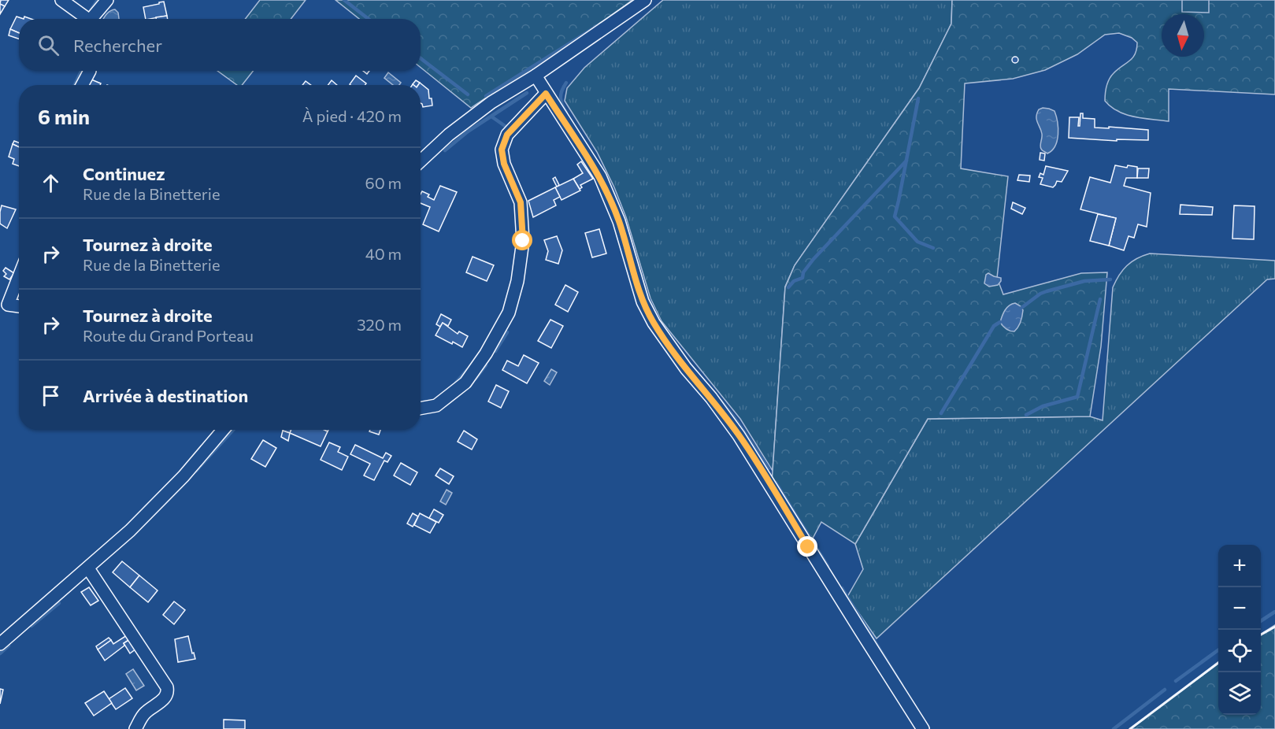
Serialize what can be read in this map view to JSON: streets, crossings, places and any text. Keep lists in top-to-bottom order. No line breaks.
{"north":"bottom","page":{"search":"Rechercher","heading":["6 min","À pied · 420 m"],"list":[["Continuez","Rue de la Binetterie","60 m"],["Tournez à droite","Rue de la Binetterie","40 m"],["Tournez à droite","Route du Grand Porteau","320 m"],"Arrivée à destination"],"map_buttons":["+","−"]}}
